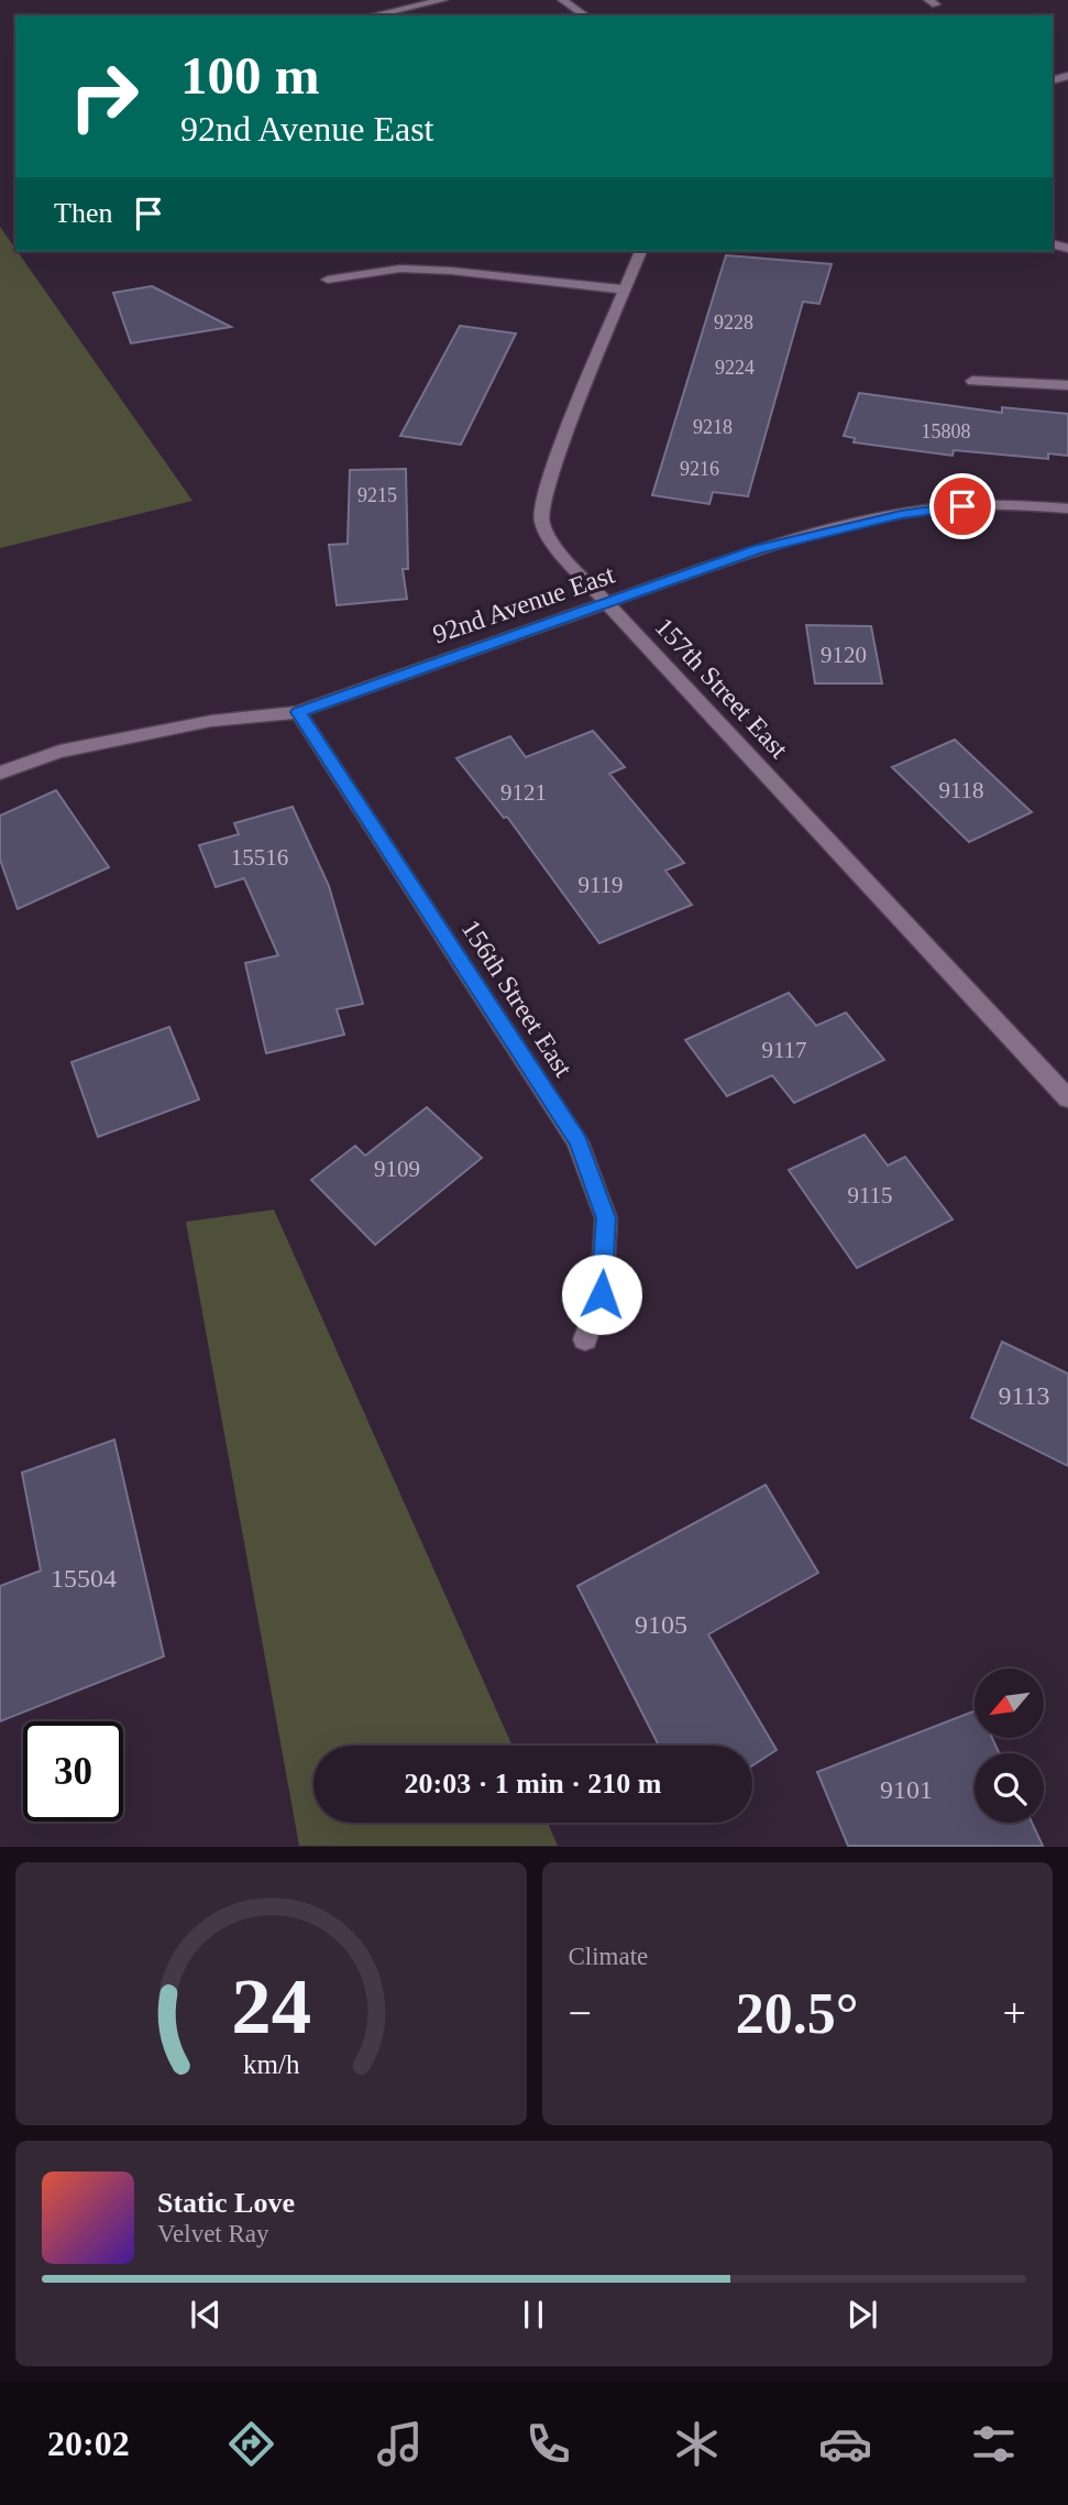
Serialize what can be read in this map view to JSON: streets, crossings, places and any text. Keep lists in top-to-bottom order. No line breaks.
{"streets":{"street":["92nd Avenue East","157th Street East","156th Street East"]},"crossings":[["92nd Avenue East","157th Street East"],["92nd Avenue East","156th Street East"]],"house_numbers":["9228","9224","9218","15808","9216","9215","9120","9118","9121","15516","9119","9117","9109","9115","9113","15504","9105","9101"],"north":"bottom left","page":{"turn":["100 m","92nd Avenue East"],"then":"Then","limit":"30","trip":"20:03 · 1 min · 210 m","tile":"Climate","heat":["−","20.5°","+"],"song":["Static Love","Velvet Ray"],"tabs":"20:02","gauge":["24","km/h"]}}
